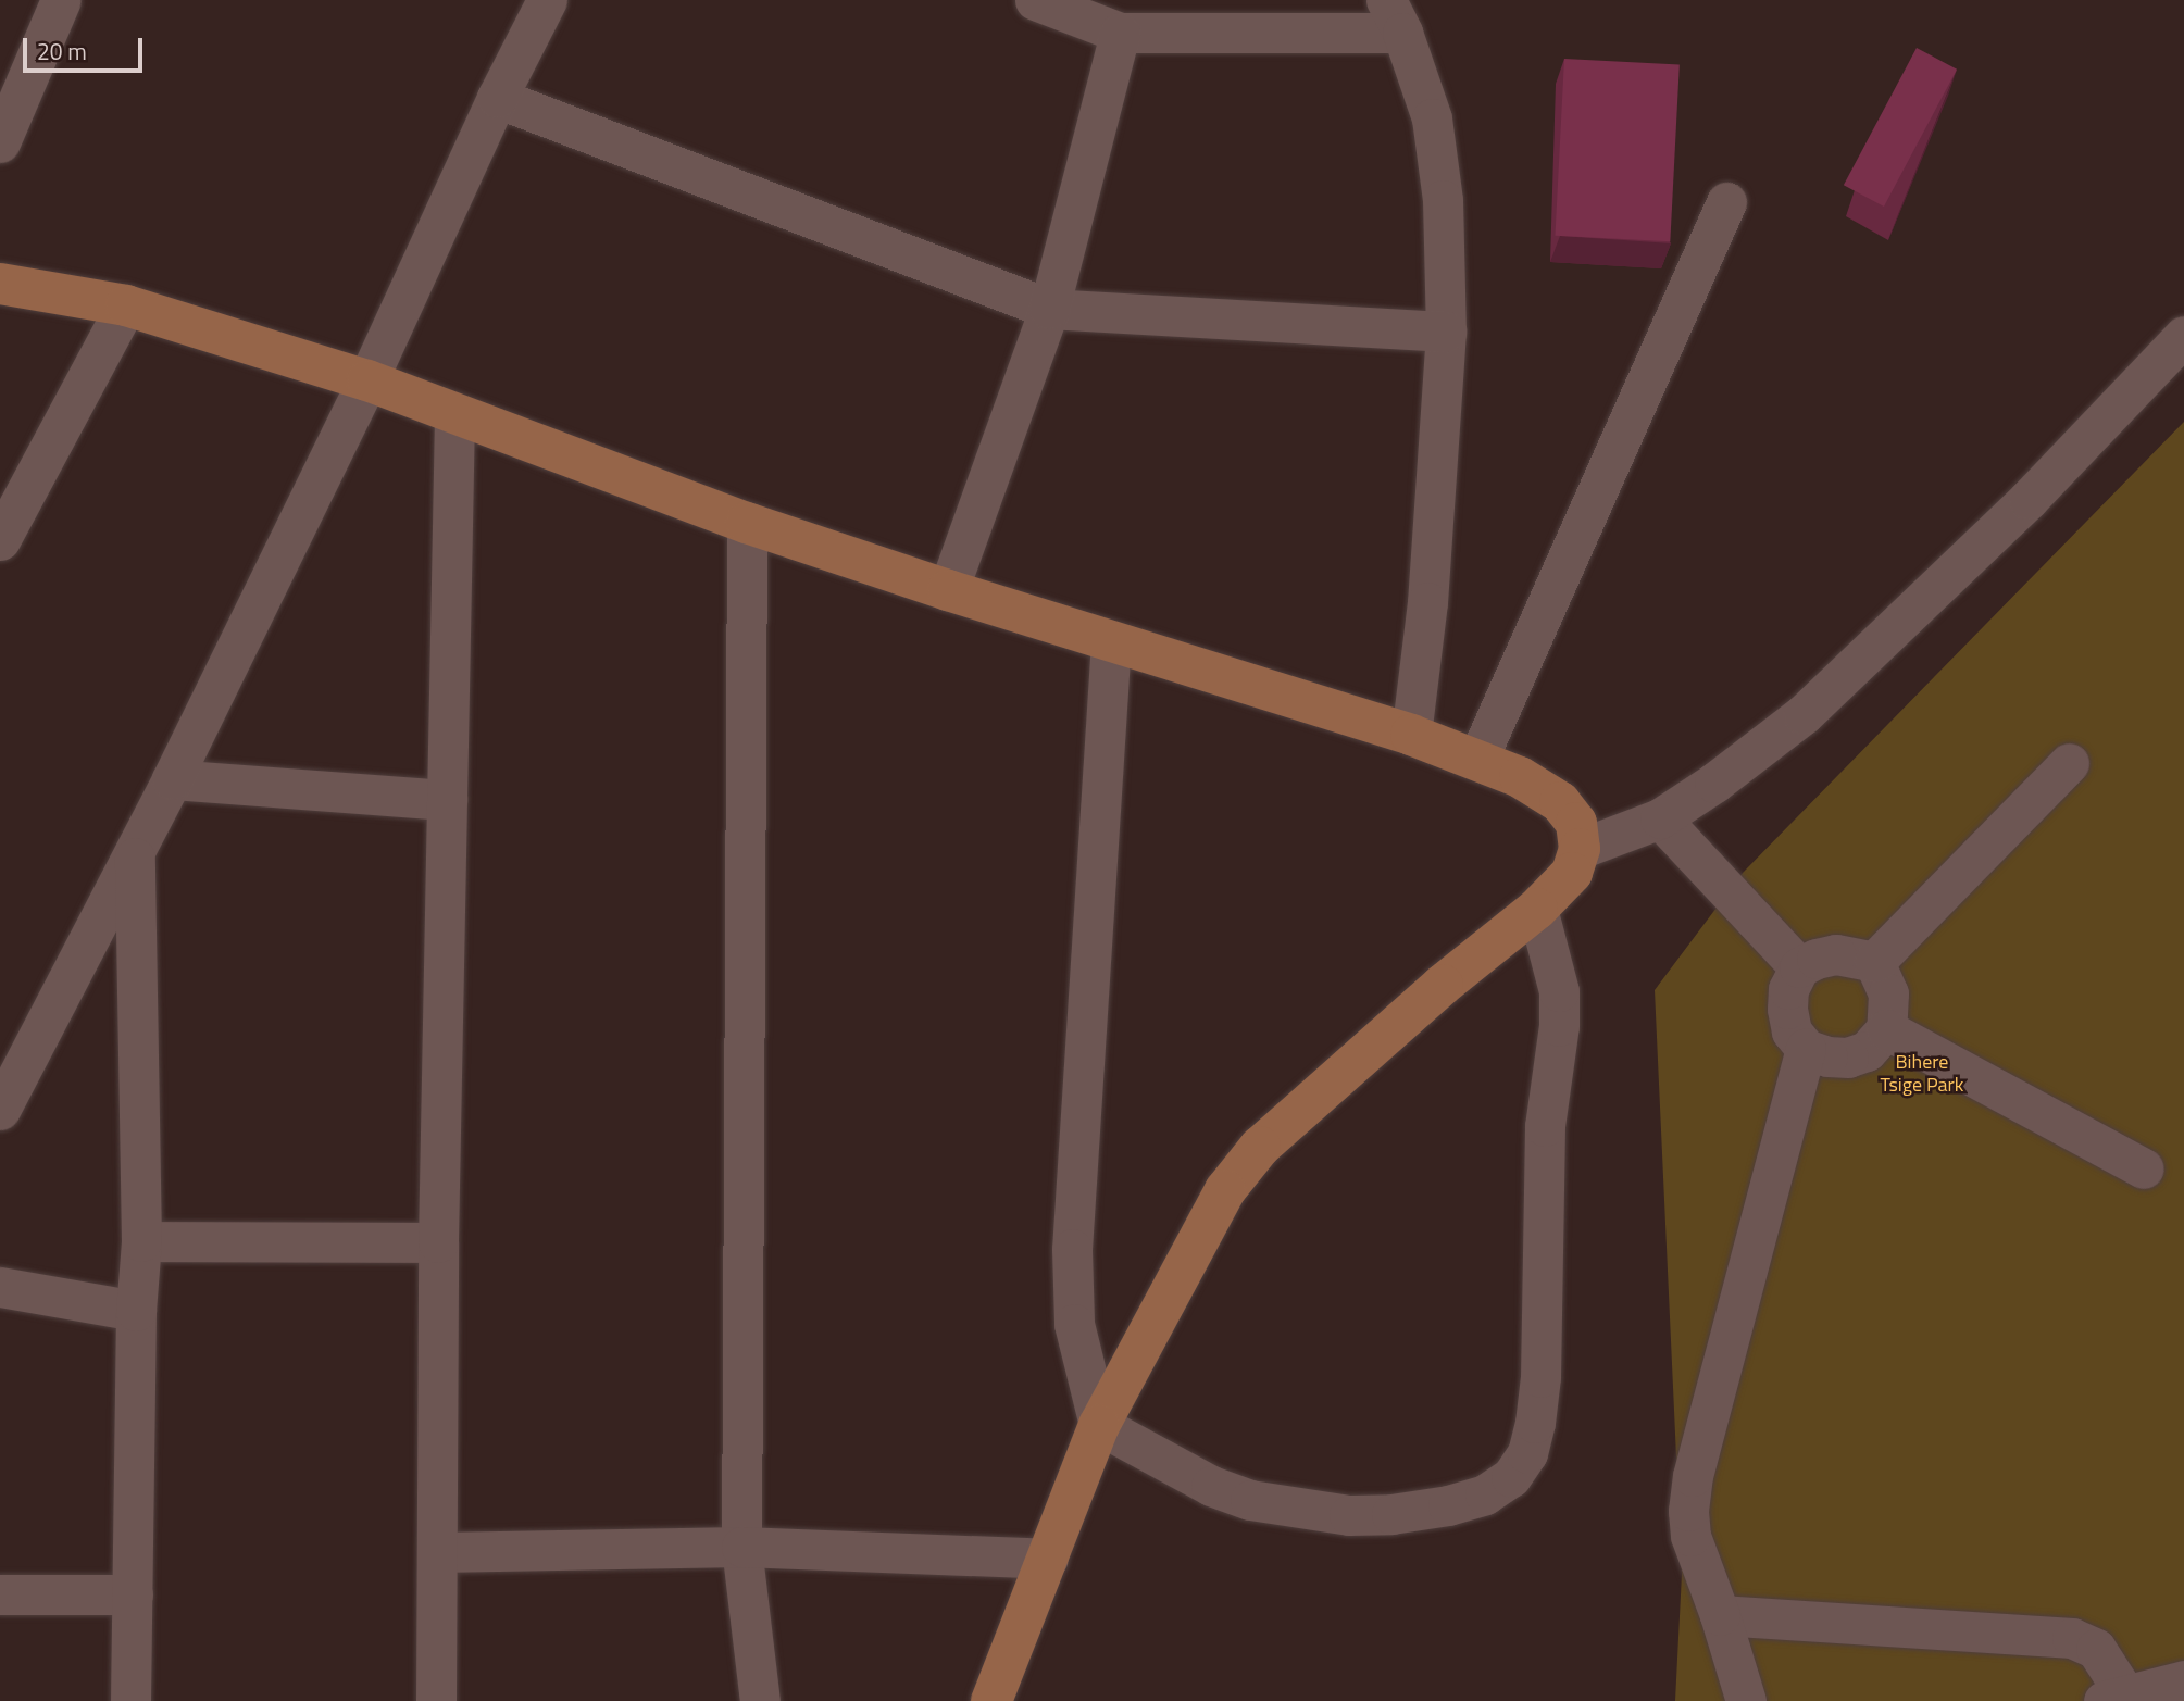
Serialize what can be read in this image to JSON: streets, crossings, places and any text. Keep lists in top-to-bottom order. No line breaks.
{"parks":["Bihere Tsige Park"],"scale_bar":"20 m"}
